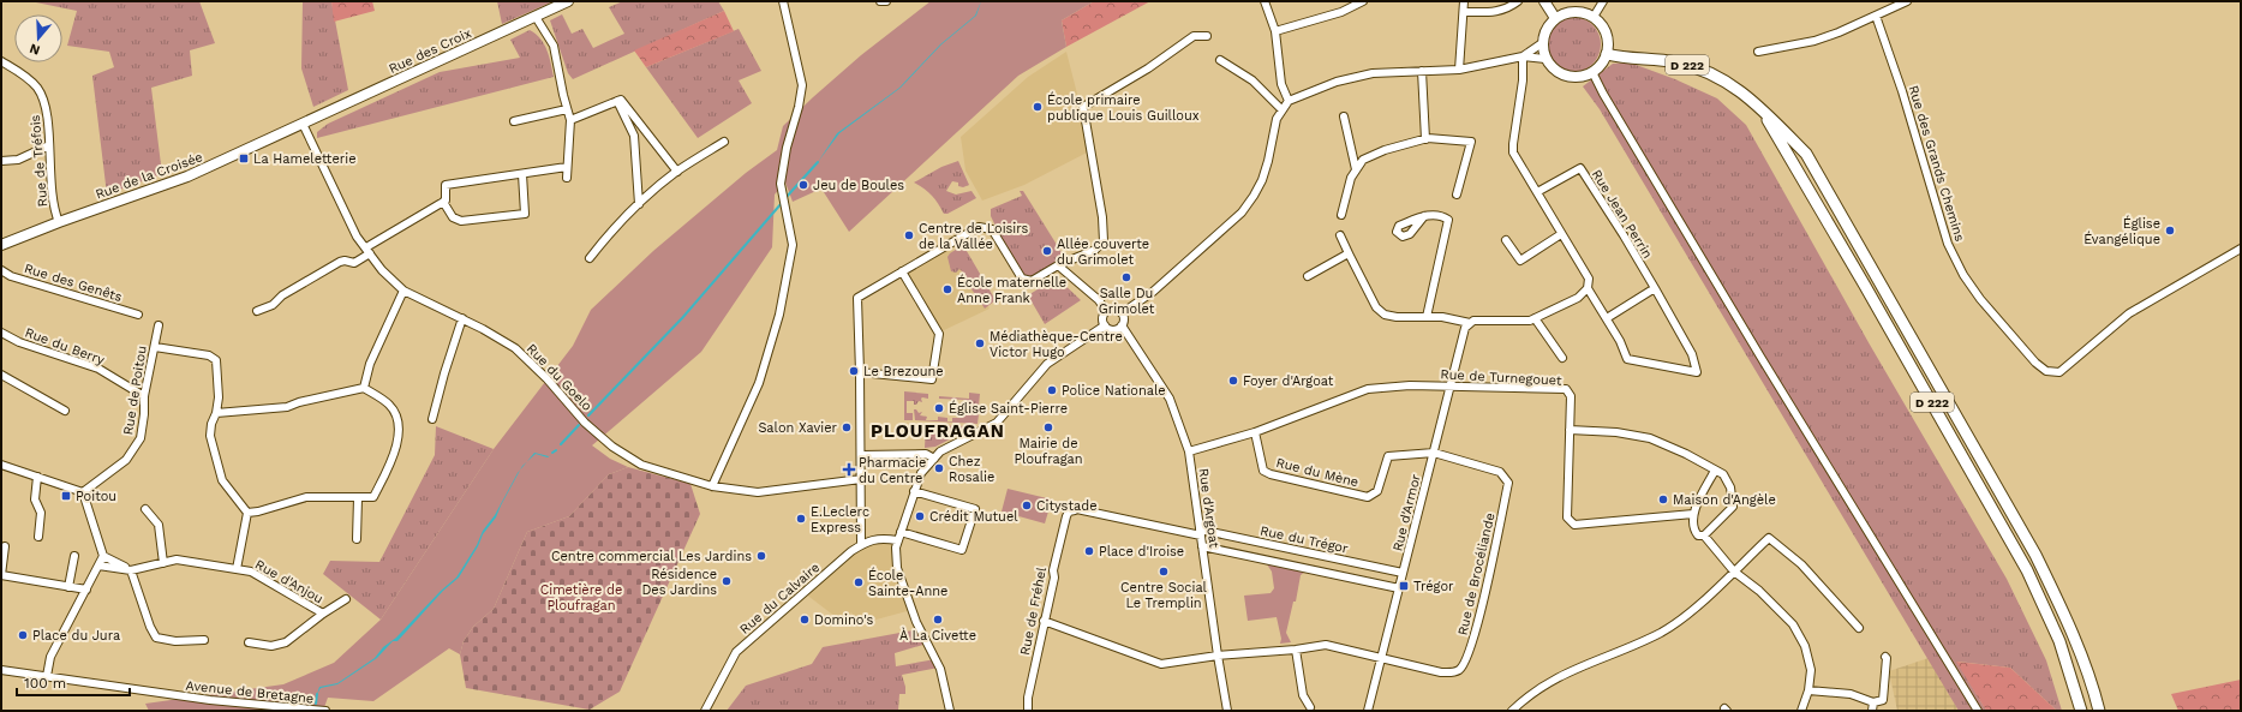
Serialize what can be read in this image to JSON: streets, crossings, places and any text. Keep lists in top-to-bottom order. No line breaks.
{"streets":{"highway":["D 222"],"main road":["Rue des Croix","Rue de la Croisée"],"street":["Rue de Tréfois","Rue des Grands Chemins","Rue Jean Perrin","Rue des Genêts","Rue du Berry","Rue du Goelo","Rue de Turnegouet","Rue de Poitou","Rue du Mène","Rue d'Argoat","Rue d'Armor","Rue du Trégor","Rue de Brocéliande","Rue d'Anjou","Rue du Calvaire","Rue de Fréhel","Avenue de Bretagne"]},"crossings":[["Rue des Croix","Rue de la Croisée"],["Rue des Croix","Rue du Goelo"],["Rue de Tréfois","Rue de la Croisée"],["Rue de la Croisée","Rue du Goelo"],["Rue du Berry","Rue de Poitou"],["Rue de Turnegouet","Rue du Mène"],["Rue de Turnegouet","Rue d'Argoat"],["Rue de Turnegouet","Rue d'Armor"],["Rue du Mène","Rue d'Armor"],["Rue du Mène","Rue de Brocéliande"],["Rue d'Argoat","Rue du Trégor"],["Rue d'Armor","Rue du Trégor"],["Rue d'Armor","Rue de Brocéliande"],["Rue du Trégor","Rue de Fréhel"]],"districts":["PLOUFRAGAN"],"parks":["Cimetière de Ploufragan"],"places":{"other":["École primaire publique Louis Guilloux","Jeu de Boules","Église Évangélique","Centre de Loisirs de la Vallée","Allée couverte du Grimolet","Salle Du Grimolet","École maternelle Anne Frank","Médiathèque-Centre Victor Hugo","Le Brezoune","Foyer d'Argoat","Police Nationale","Église Saint-Pierre","Salon Xavier","Mairie de Ploufragan","Chez Rosalie","Maison d'Angèle","Citystade","Crédit Mutuel","E.Leclerc Express","Place d'Iroise","Centre commercial Les Jardins","Centre Social Le Tremplin","Résidence Des Jardins","École Sainte-Anne","Domino's","À La Civette","Place du Jura"],"transit":["La Hameletterie","Poitou","Trégor"],"health":["Pharmacie du Centre"]},"scale_bar":"100 m","north":"bottom"}
